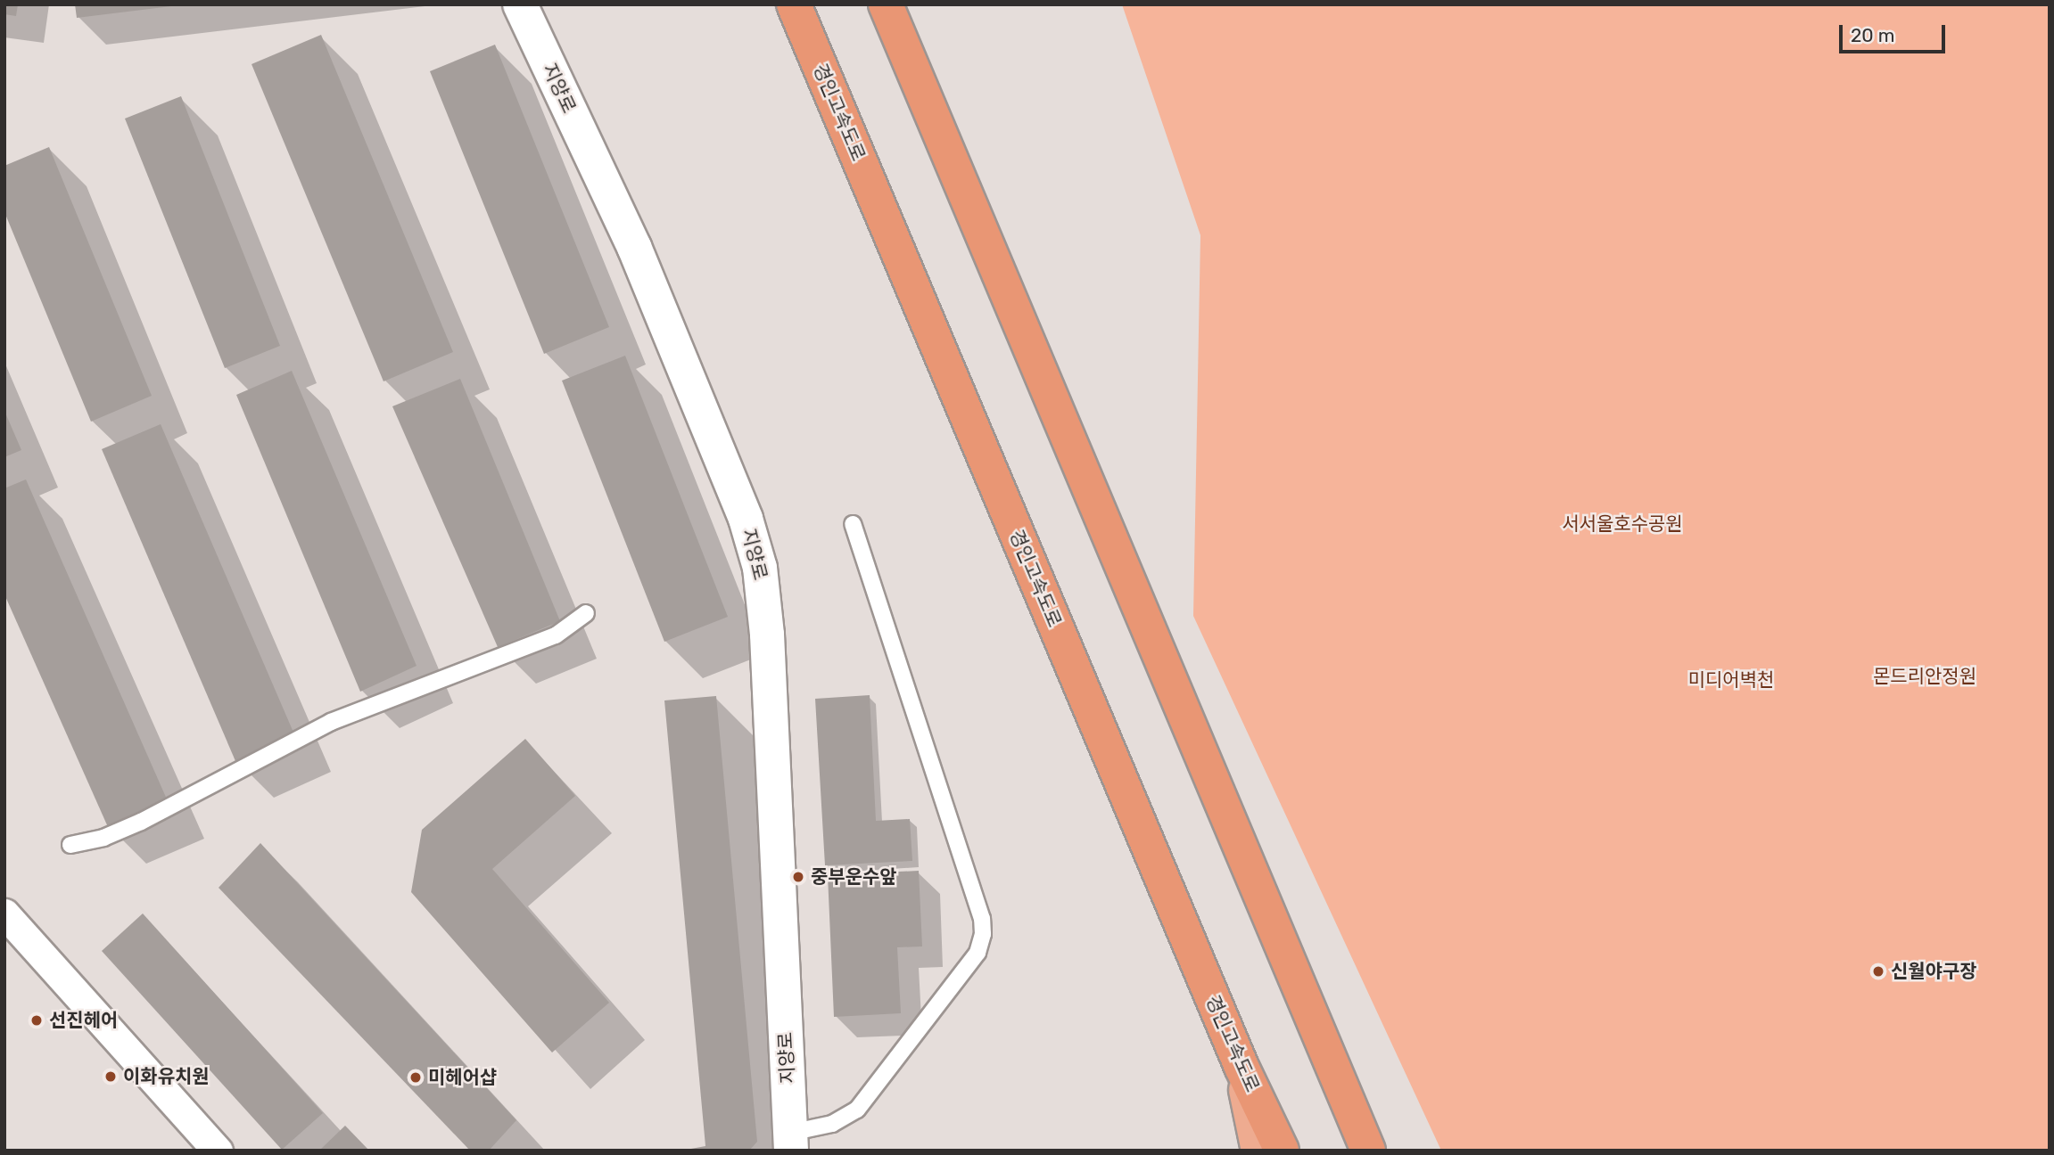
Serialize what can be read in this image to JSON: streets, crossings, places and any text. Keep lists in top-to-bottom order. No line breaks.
{"streets":{"highway":["경인고속도로"],"street":["지양로"]},"parks":["서서울호수공원","몬드리안정원","미디어벽천"],"places":["중부운수앞","신월야구장","선진헤어","이화유치원","미헤어샵"],"scale_bar":"20 m"}
